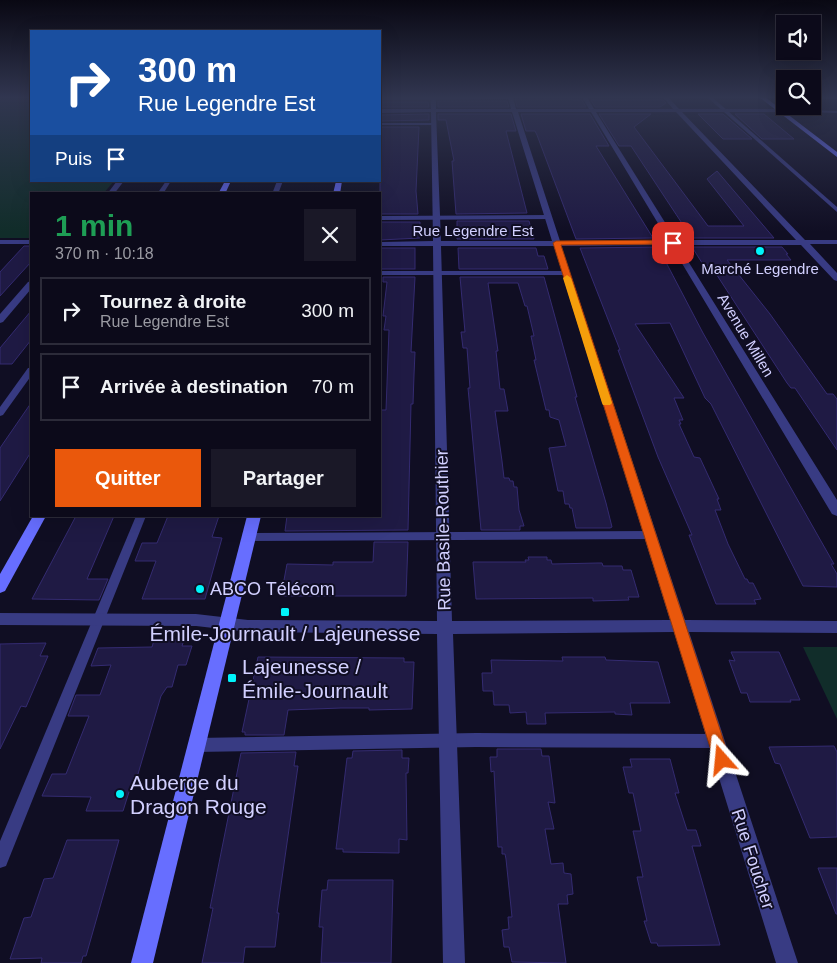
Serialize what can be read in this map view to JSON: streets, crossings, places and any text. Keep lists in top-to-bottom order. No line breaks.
{"streets":{"street":["Rue Legendre Est","Avenue Millen","Rue Basile-Routhier","Rue Foucher"]},"crossings":[["Rue Legendre Est","Avenue Millen"],["Rue Legendre Est","Rue Basile-Routhier"],["Rue Legendre Est","Rue Foucher"]],"places":{"other":["Marché Legendre","ABCO Télécom","Auberge du Dragon Rouge"],"transit":["Émile-Journault / Lajeunesse","Lajeunesse / Émile-Journault"]},"page":{"turn":["300 m","Rue Legendre Est"],"then":"Puis","heading":["1 min","370 m · 10:18"],"list":[{"name":"Tournez à droite","note":"Rue Legendre Est","value":"300 m"},{"name":"Arrivée à destination","value":"70 m"}],"buttons":["Quitter","Partager"]}}
